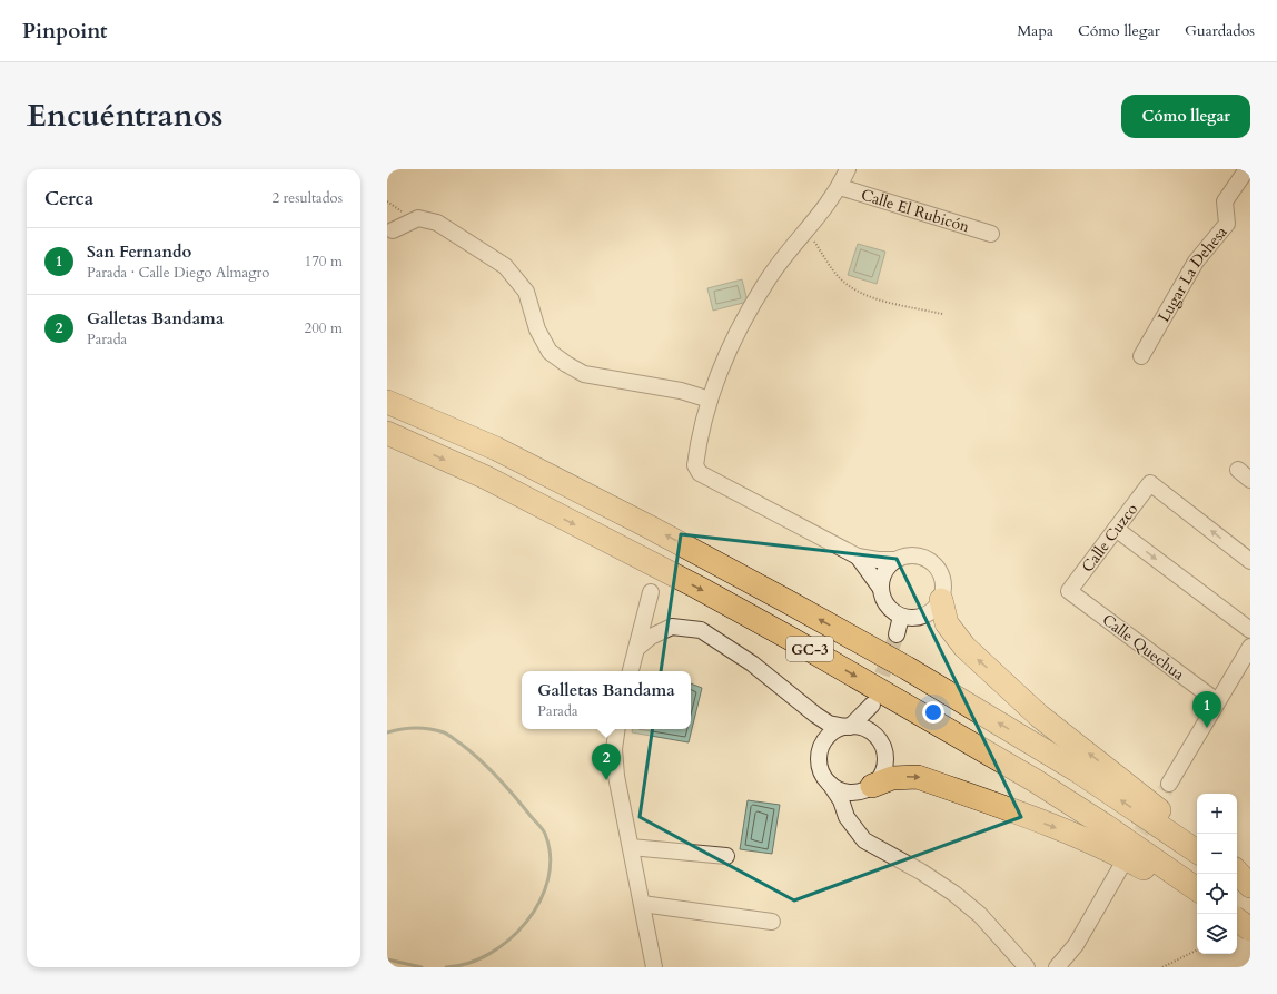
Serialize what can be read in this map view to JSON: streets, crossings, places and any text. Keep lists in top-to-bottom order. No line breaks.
{"streets":{"highway":["GC-3"],"street":["Calle El Rubicón","Lugar La Dehesa","Calle Cuzco","Calle Quechua"]},"crossings":[["Calle Cuzco","Calle Quechua"]],"page":{"header":"Pinpoint","nav":["Mapa","Cómo llegar","Guardados"],"title":"Encuéntranos","buttons":"Cómo llegar","heading":["Cerca","2 resultados"],"list":[{"mark":"1","name":"San Fernando","note":"Parada · Calle Diego Almagro","value":"170 m"},{"mark":"2","name":"Galletas Bandama","note":"Parada","value":"200 m"}],"popup":["Galletas Bandama","Parada"],"pins":["1","2"],"map_buttons":["+","−"]}}
